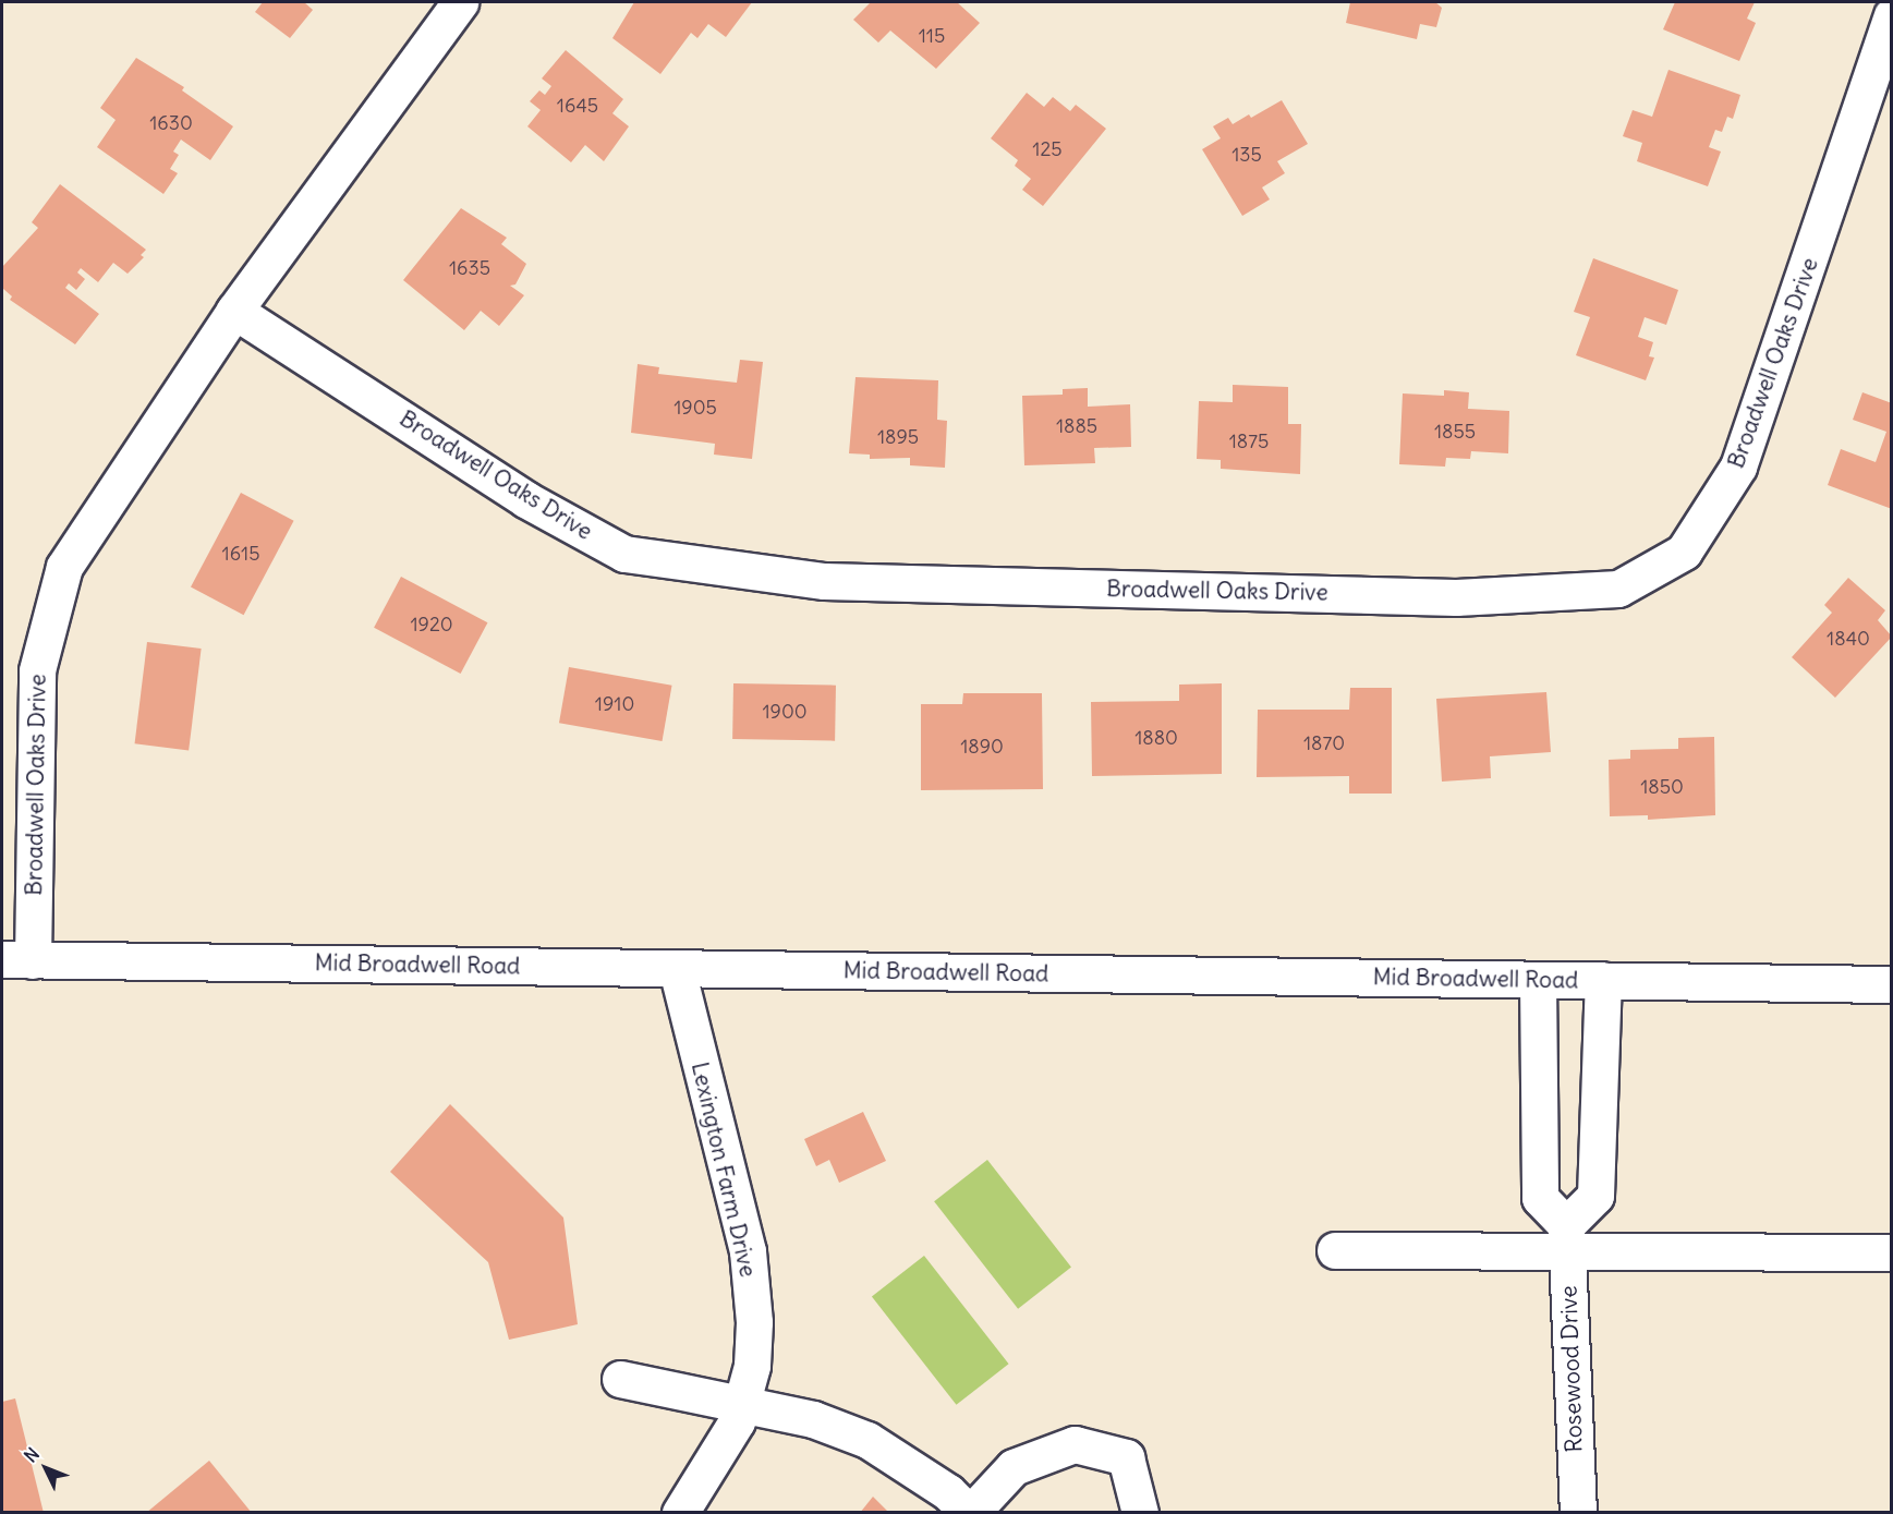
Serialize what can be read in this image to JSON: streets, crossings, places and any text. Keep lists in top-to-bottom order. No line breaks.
{"streets":{"street":["Broadwell Oaks Drive","Mid Broadwell Road","Lexington Farm Drive","Rosewood Drive"]},"crossings":[["Broadwell Oaks Drive","Mid Broadwell Road"],["Mid Broadwell Road","Lexington Farm Drive"]],"house_numbers":["115","1645","1630","125","135","1635","1905","1885","1855","1895","1875","1615","1920","1840","1910","1900","1880","1870","1890","1850"],"north":"top left"}
